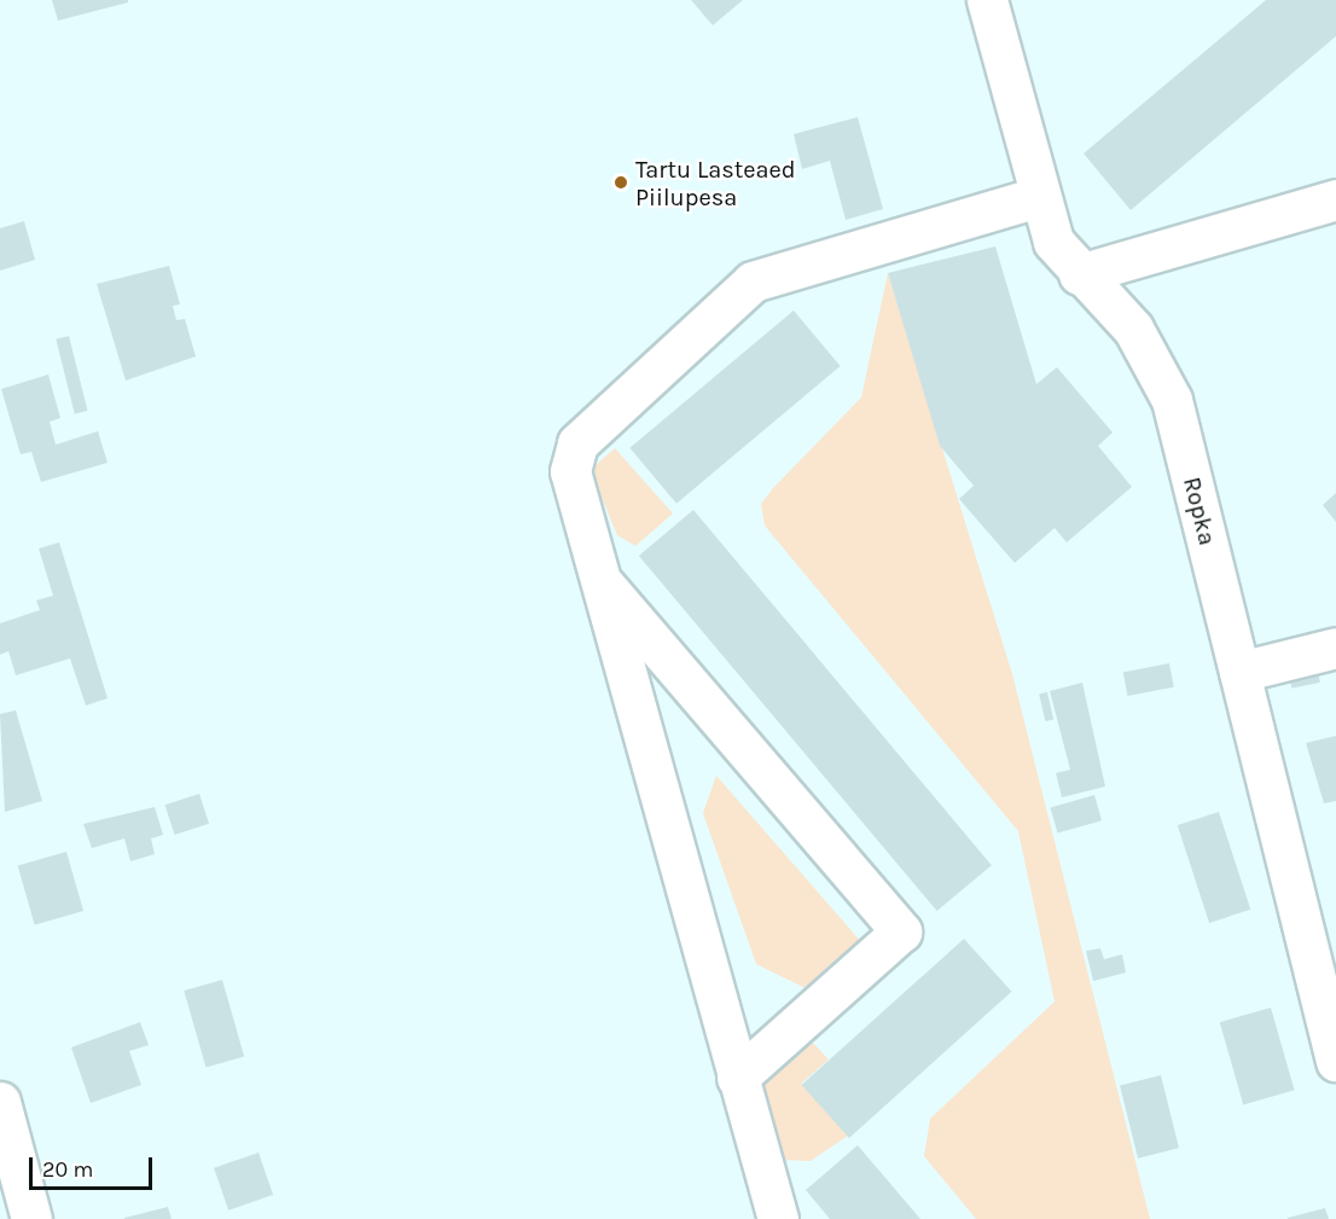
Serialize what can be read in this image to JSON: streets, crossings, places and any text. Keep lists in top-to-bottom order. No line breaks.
{"streets":{"street":["Ropka"]},"places":["Tartu Lasteaed Piilupesa"],"scale_bar":"20 m"}
